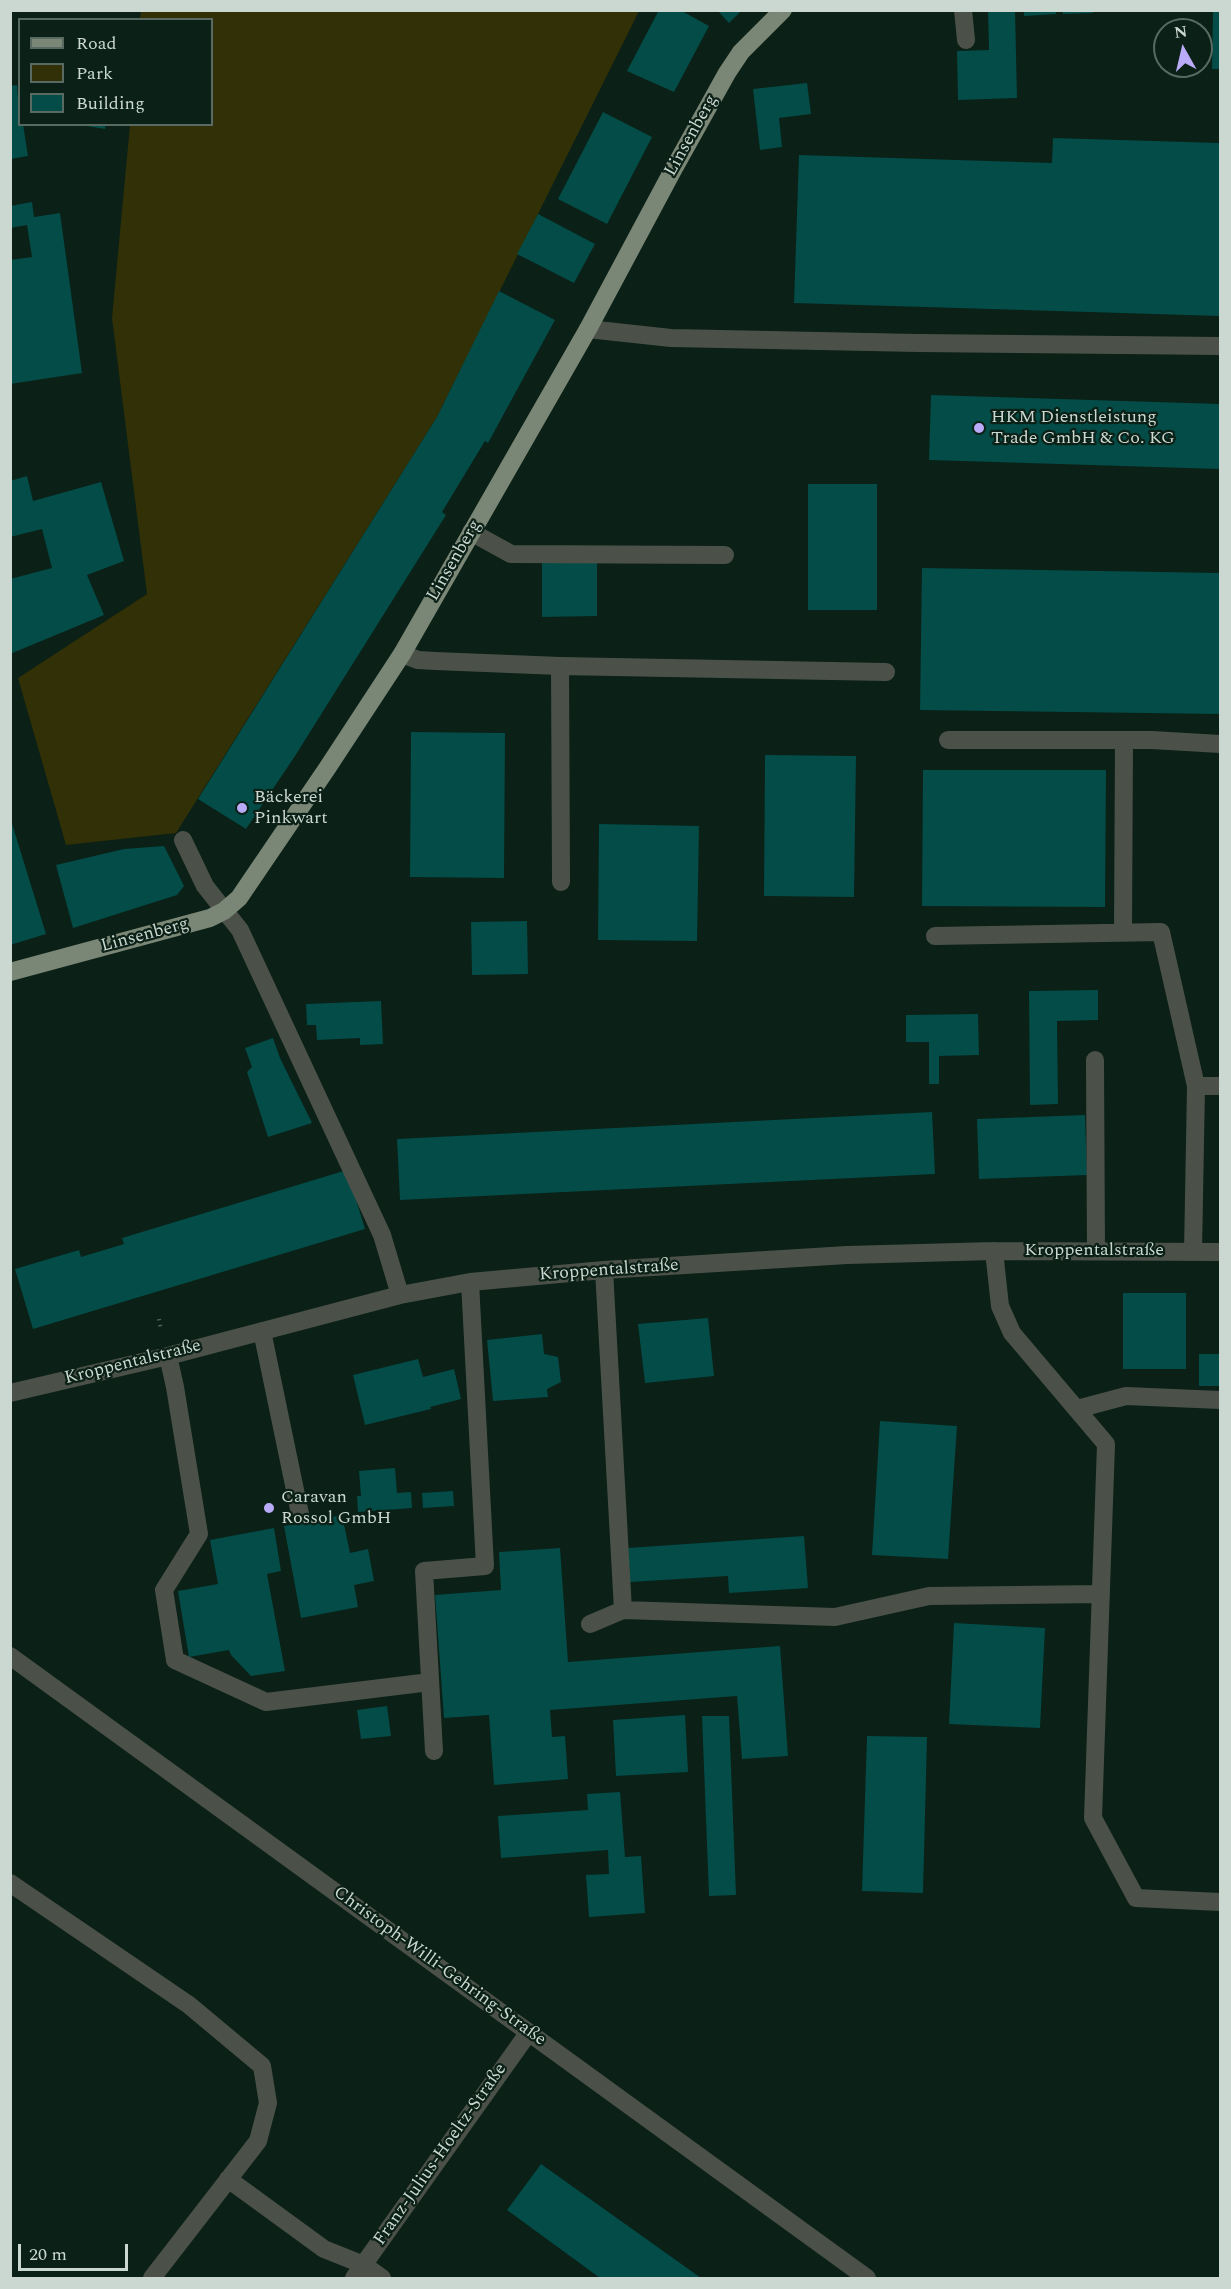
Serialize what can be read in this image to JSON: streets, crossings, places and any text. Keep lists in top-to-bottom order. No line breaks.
{"streets":{"main road":["Linsenberg"],"street":["Kroppentalstraße","Christoph-Willi-Gehring-Straße","Franz-Julius-Hoeltz-Straße"]},"crossings":[["Christoph-Willi-Gehring-Straße","Franz-Julius-Hoeltz-Straße"]],"places":["HKM Dienstleistung Trade GmbH & Co. KG","Bäckerei Pinkwart","Caravan Rossol GmbH"],"legend":["Road","Park","Building"],"scale_bar":"20 m","north":"top"}
